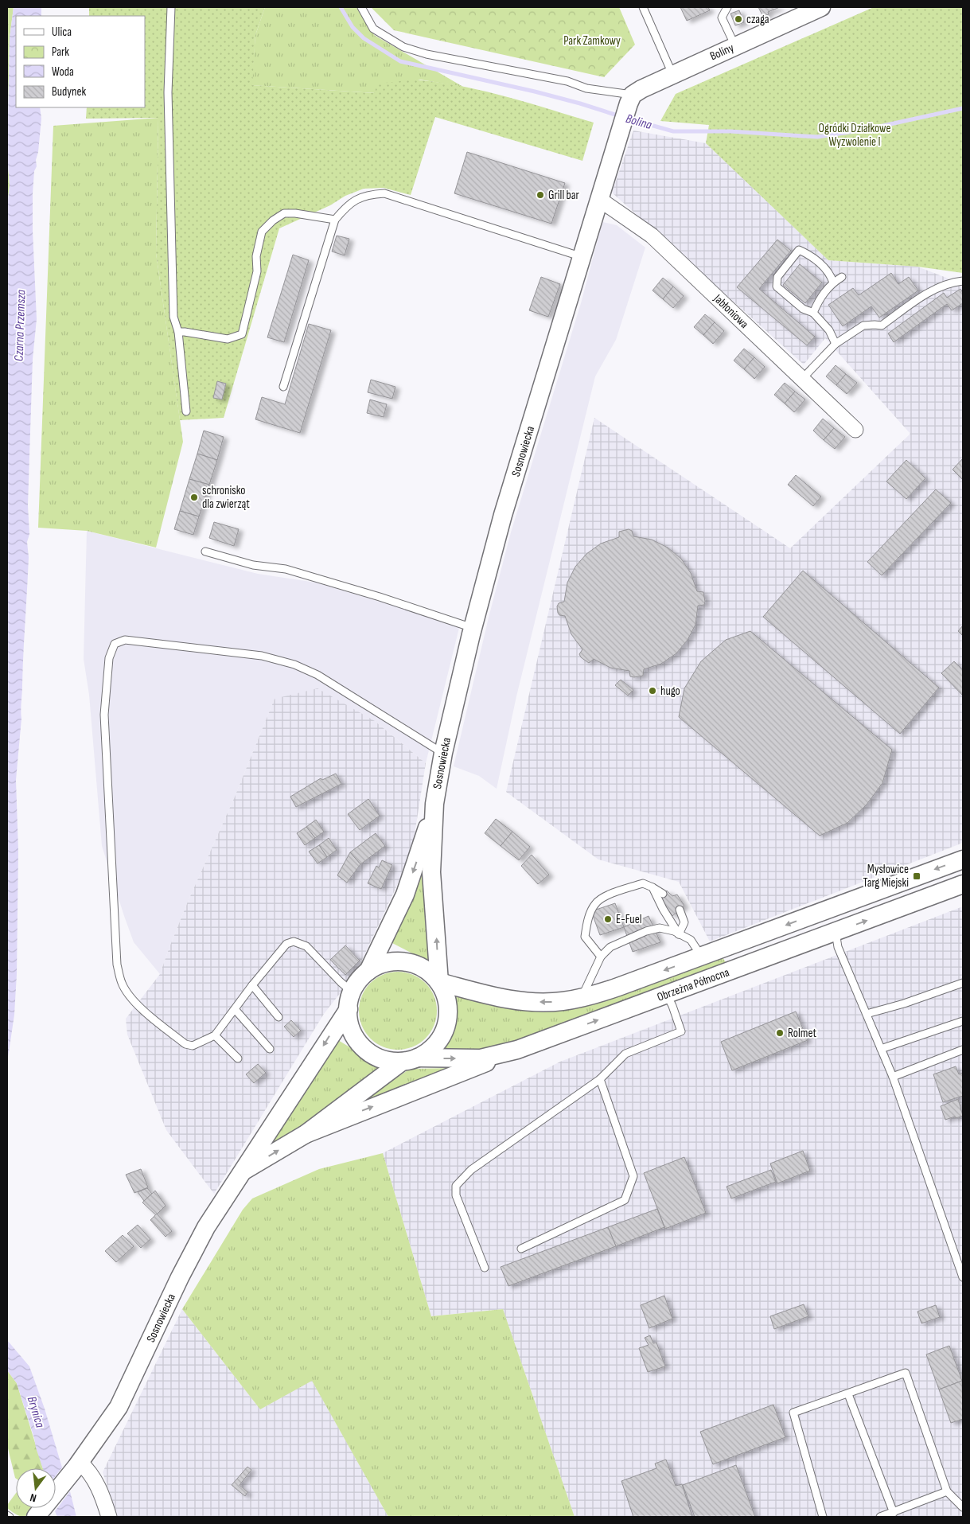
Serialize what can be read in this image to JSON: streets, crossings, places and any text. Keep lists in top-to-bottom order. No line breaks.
{"streets":{"street":["Boliny","Jabłoniowa","Sosnowiecka","Obrzeżna Północna"]},"crossings":[["Boliny","Sosnowiecka"],["Jabłoniowa","Sosnowiecka"],["Sosnowiecka","Obrzeżna Północna"]],"water":["Bolina","Czarna Przemsza","Brynica"],"parks":["Park Zamkowy","Ogródki Działkowe Wyzwolenie I"],"places":{"other":["czaga","Grill bar","schronisko dla zwierząt","hugo","E-Fuel","Rolmet"],"transit":["Mysłowice Targ Miejski"]},"legend":["Ulica","Park","Woda","Budynek"],"north":"bottom"}
